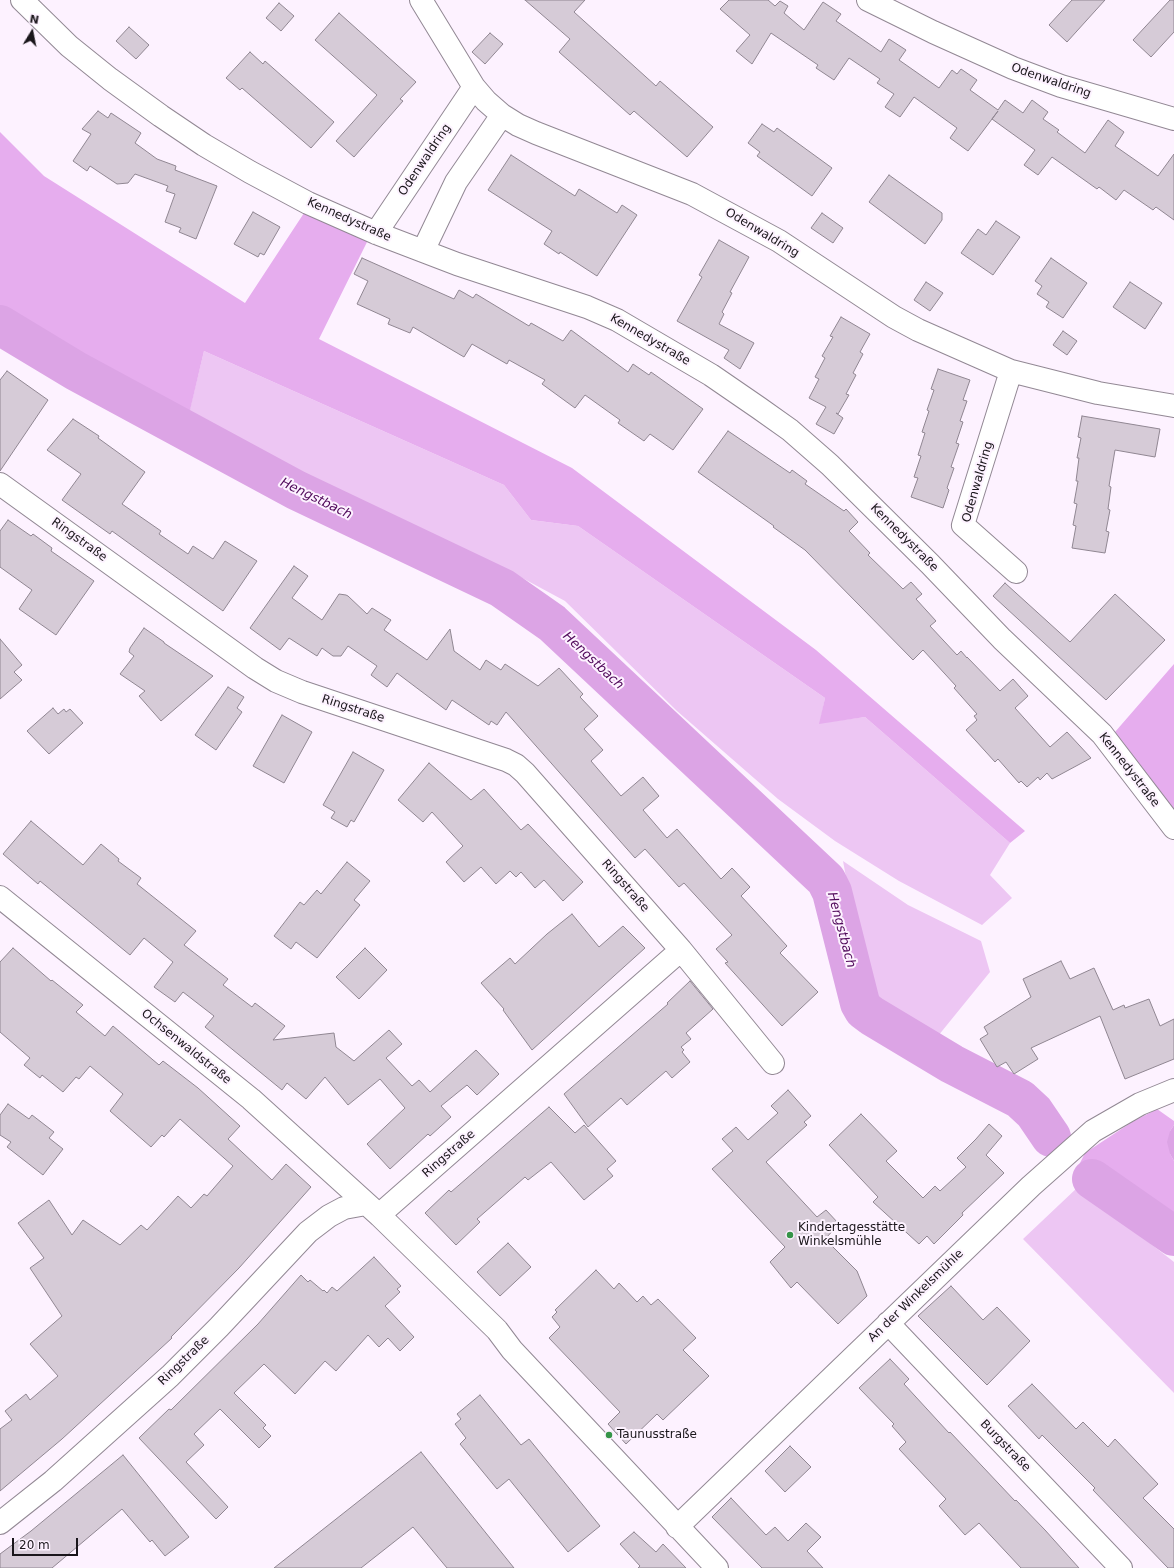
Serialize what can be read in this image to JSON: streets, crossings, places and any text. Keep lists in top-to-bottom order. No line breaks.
{"streets":{"street":["Odenwaldring","Kennedystraße","Ringstraße","Ochsenwaldstraße","An der Winkelsmühle","Burgstraße"]},"crossings":[["Odenwaldring","Kennedystraße"],["Ringstraße","Ochsenwaldstraße"],["An der Winkelsmühle","Burgstraße"]],"water":["Hengstbach"],"places":["Kindertagesstätte Winkelsmühle","Taunusstraße"],"scale_bar":"20 m","north":"top"}
